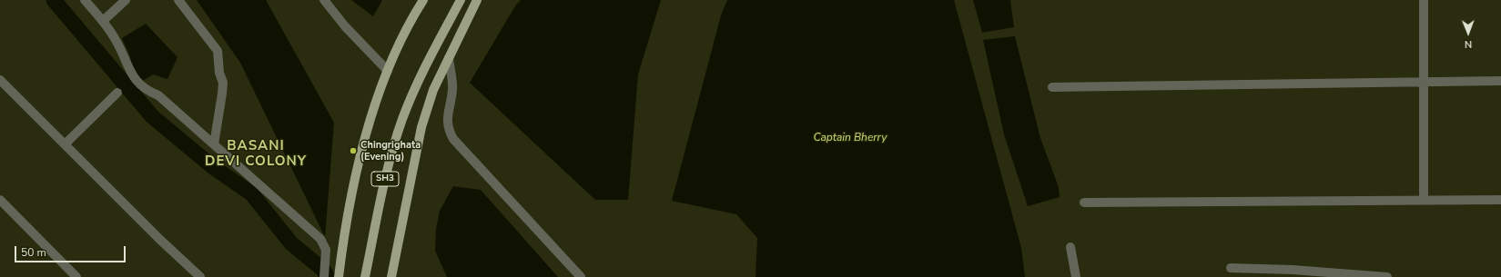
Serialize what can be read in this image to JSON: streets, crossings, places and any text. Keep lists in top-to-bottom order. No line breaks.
{"streets":{"main road":["SH3"]},"districts":["BASANI DEVI COLONY"],"water":["Captain Bherry"],"places":["Chingrighata (Evening)"],"scale_bar":"50 m","north":"bottom"}
